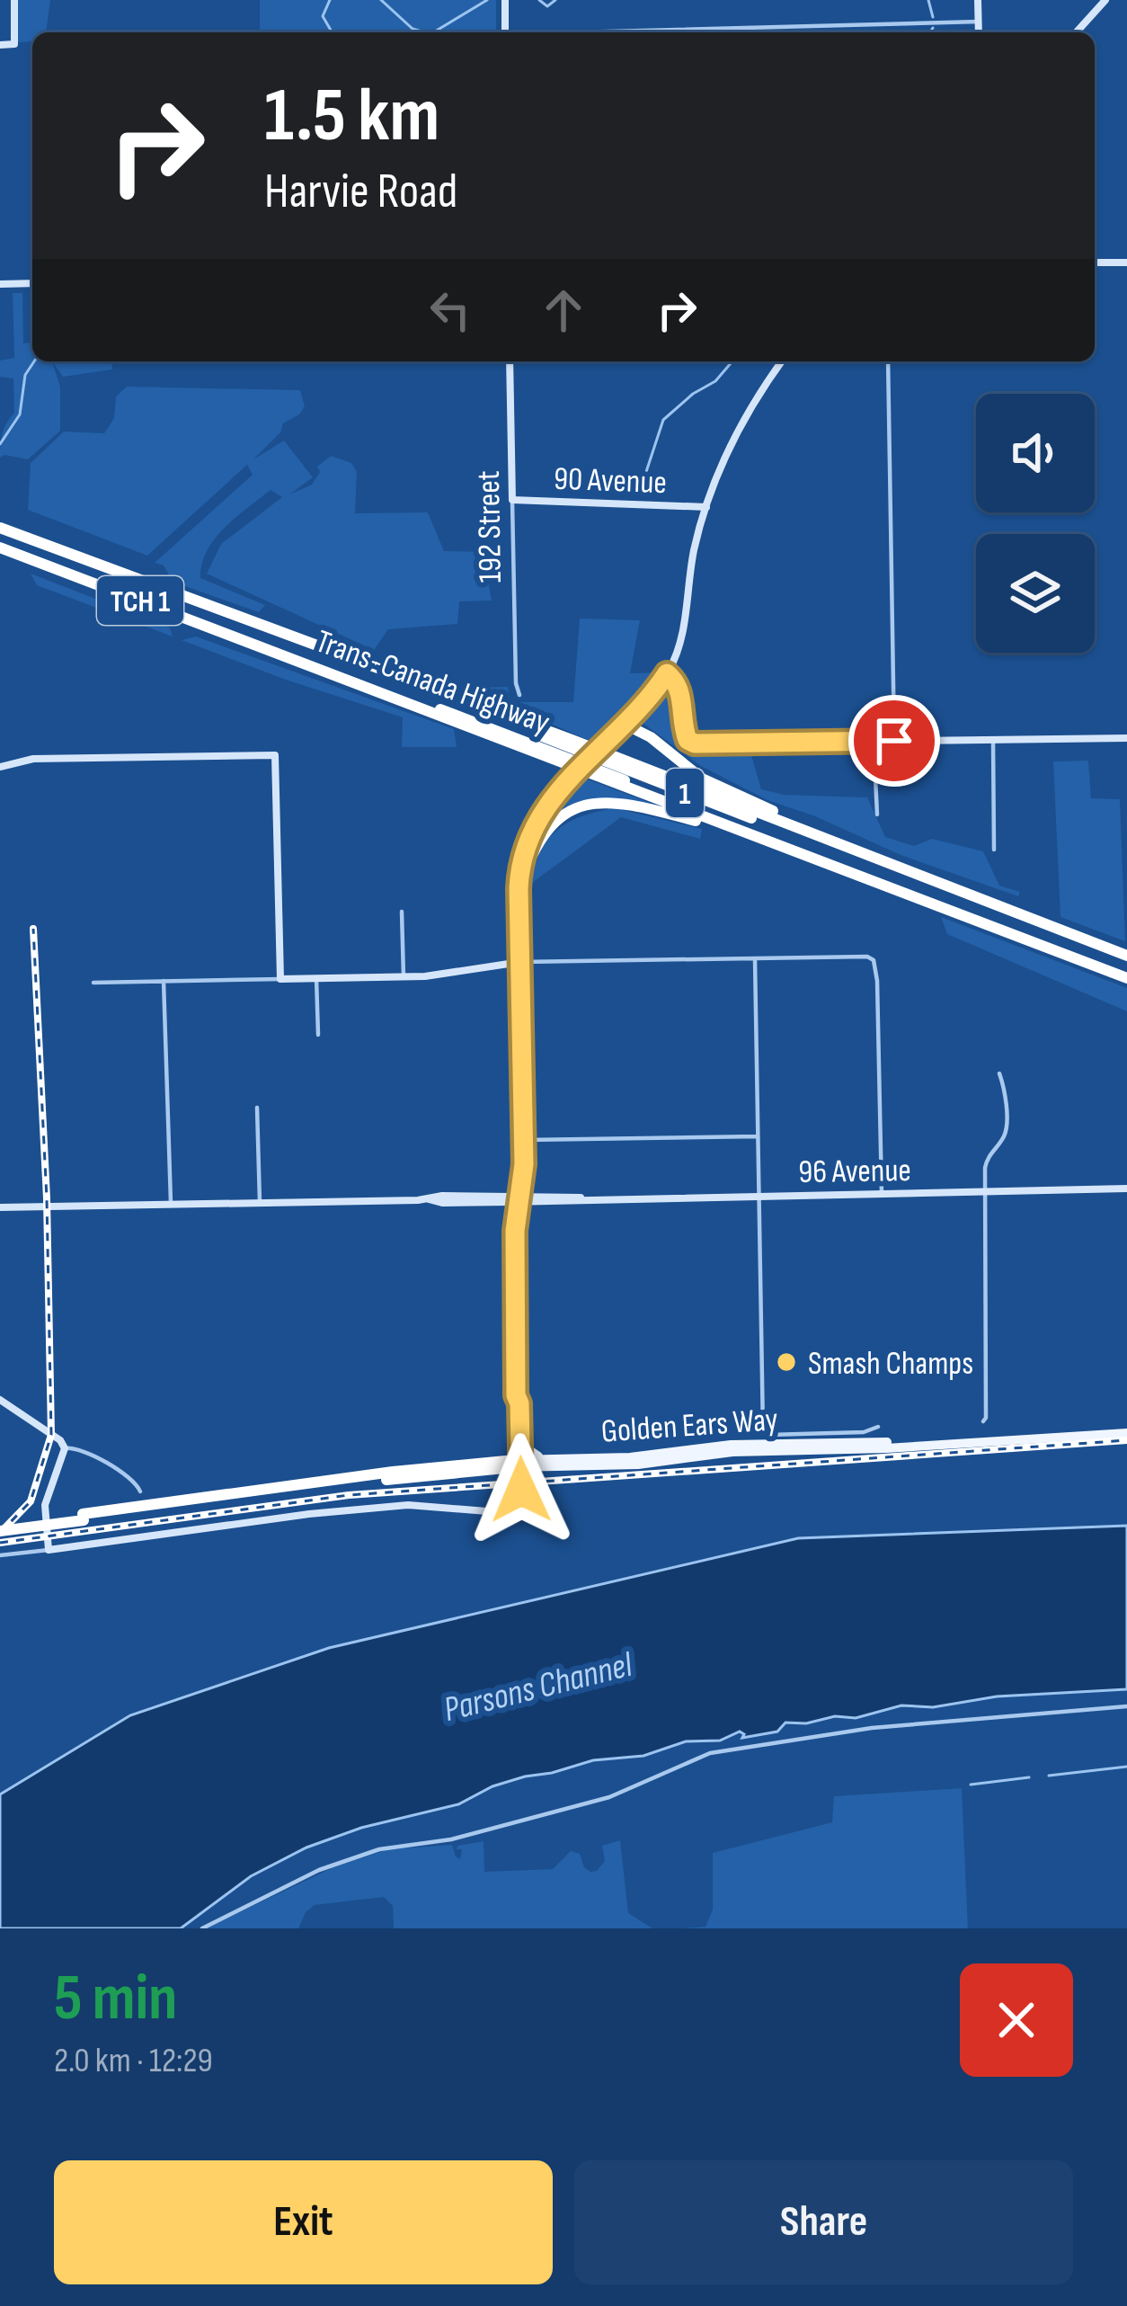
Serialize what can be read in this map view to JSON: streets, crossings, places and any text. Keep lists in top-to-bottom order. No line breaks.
{"streets":{"highway":["TCH 1","Trans-Canada Highway","1","Golden Ears Way"],"main road":["90 Avenue","192 Street","96 Avenue"]},"crossings":[["90 Avenue","192 Street"]],"water":["Parsons Channel"],"places":["Smash Champs"],"page":{"turn":["1.5 km","Harvie Road"],"heading":["5 min","2.0 km · 12:29"],"buttons":["Exit","Share"]}}
